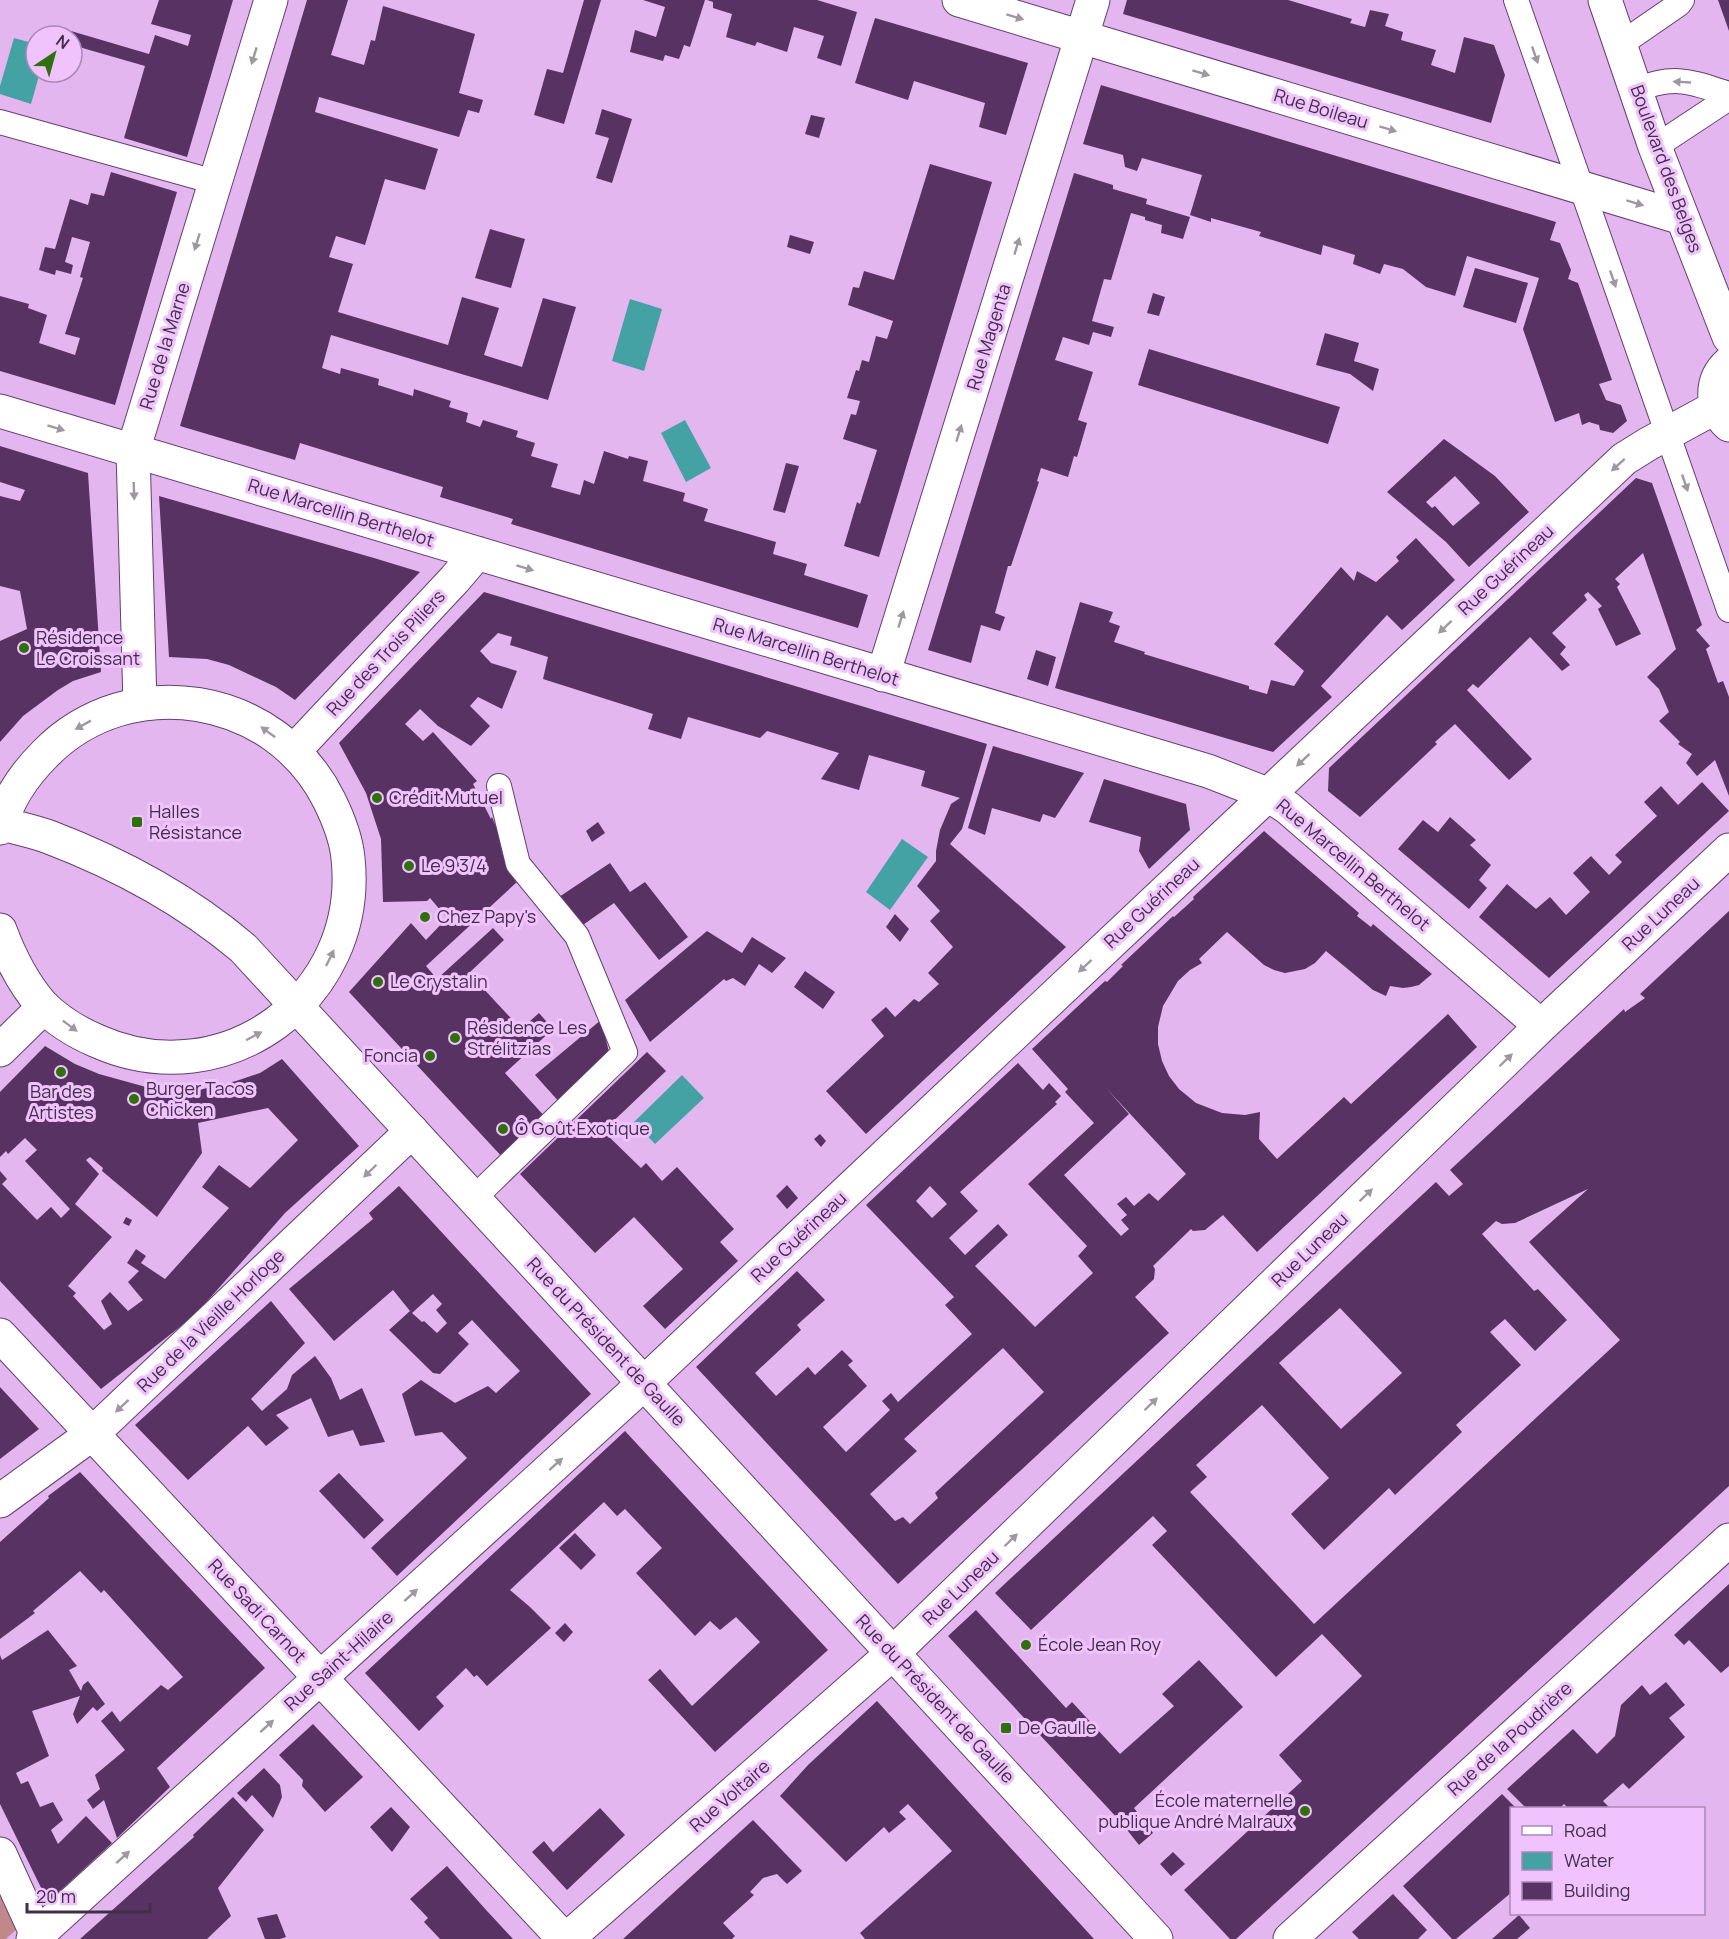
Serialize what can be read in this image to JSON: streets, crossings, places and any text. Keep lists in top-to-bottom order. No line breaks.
{"streets":{"street":["Rue Boileau","Boulevard des Belges","Rue Magenta","Rue de la Marne","Rue Marcellin Berthelot","Rue Guérineau","Rue des Trois Piliers","Rue Luneau","Rue de la Vieille Horloge","Rue du Président de Gaulle","Rue Sadi Carnot","Rue Saint-Hilaire","Rue de la Poudrière","Rue Voltaire"]},"crossings":[["Rue Boileau","Boulevard des Belges"],["Rue Boileau","Rue Magenta"],["Rue Magenta","Rue Marcellin Berthelot"],["Rue de la Marne","Rue Marcellin Berthelot"],["Rue Marcellin Berthelot","Rue Guérineau"],["Rue Marcellin Berthelot","Rue des Trois Piliers"],["Rue Marcellin Berthelot","Rue Luneau"],["Rue Guérineau","Rue du Président de Gaulle"],["Rue Guérineau","Rue Saint-Hilaire"],["Rue Luneau","Rue du Président de Gaulle"],["Rue Luneau","Rue Voltaire"],["Rue de la Vieille Horloge","Rue du Président de Gaulle"],["Rue de la Vieille Horloge","Rue Sadi Carnot"],["Rue du Président de Gaulle","Rue Saint-Hilaire"],["Rue du Président de Gaulle","Rue Voltaire"],["Rue Sadi Carnot","Rue Saint-Hilaire"],["Rue Sadi Carnot","Rue Voltaire"]],"one_way":["Rue Boileau","Rue Magenta","Rue de la Marne","Rue Guérineau","Rue Luneau","Rue de la Vieille Horloge","Rue Saint-Hilaire"],"places":{"other":["Résidence Le Croissant","Crédit Mutuel","Le 9 3/4","Chez Papy's","Le Crystalin","Résidence Les Strélitzias","Foncia","Bar des Artistes","Burger Tacos Chicken","Ô Goût Exotique","École Jean Roy","École maternelle publique André Malraux"],"transit":["Halles Résistance","De Gaulle"]},"legend":["Road","Water","Building"],"scale_bar":"20 m","north":"top right"}
